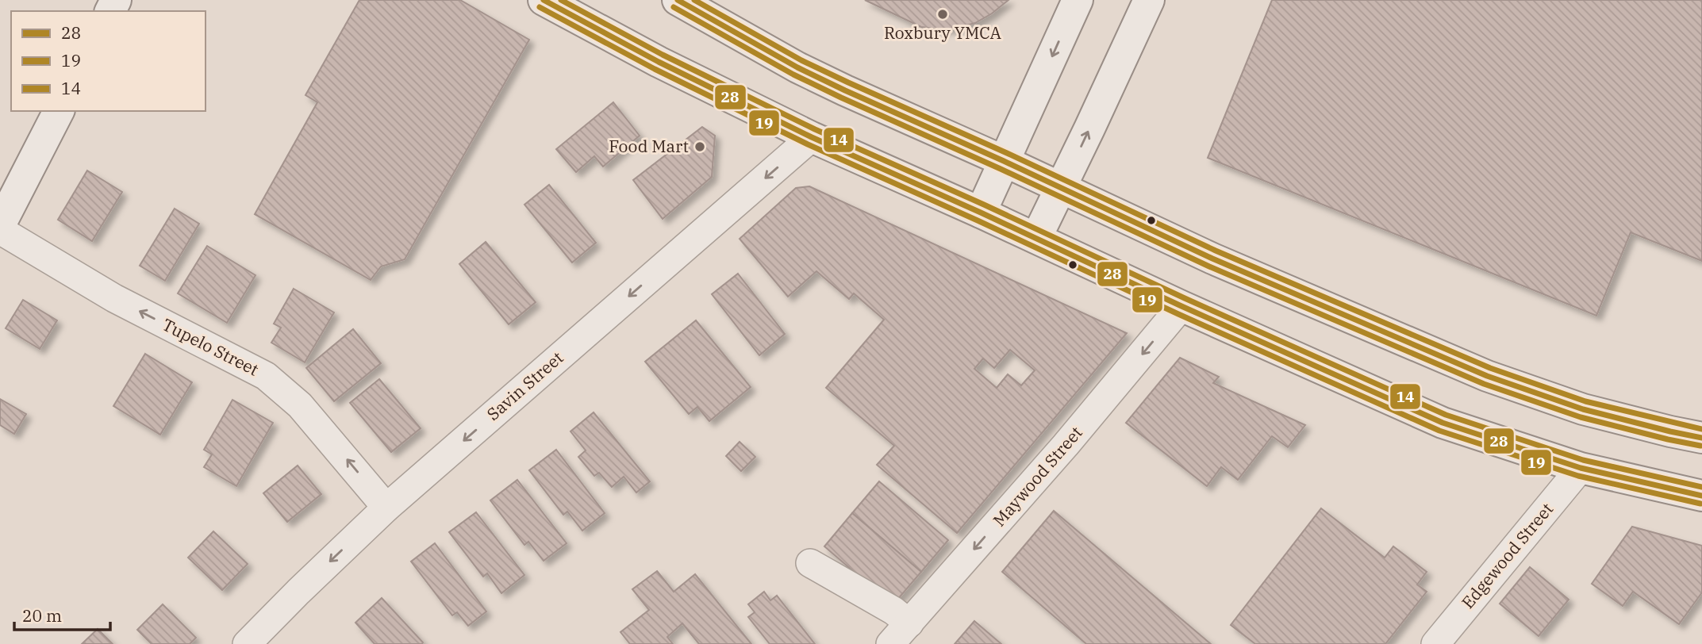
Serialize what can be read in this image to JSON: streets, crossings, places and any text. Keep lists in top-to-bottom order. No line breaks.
{"streets":{"street":["Tupelo Street","Savin Street","Maywood Street","Edgewood Street"]},"crossings":[["Tupelo Street","Savin Street"]],"one_way":["Tupelo Street","Savin Street","Maywood Street"],"places":["Roxbury YMCA","Food Mart"],"lines":["transit line 28","transit line 14","transit line 19"],"legend":["28","19","14"],"scale_bar":"20 m"}
